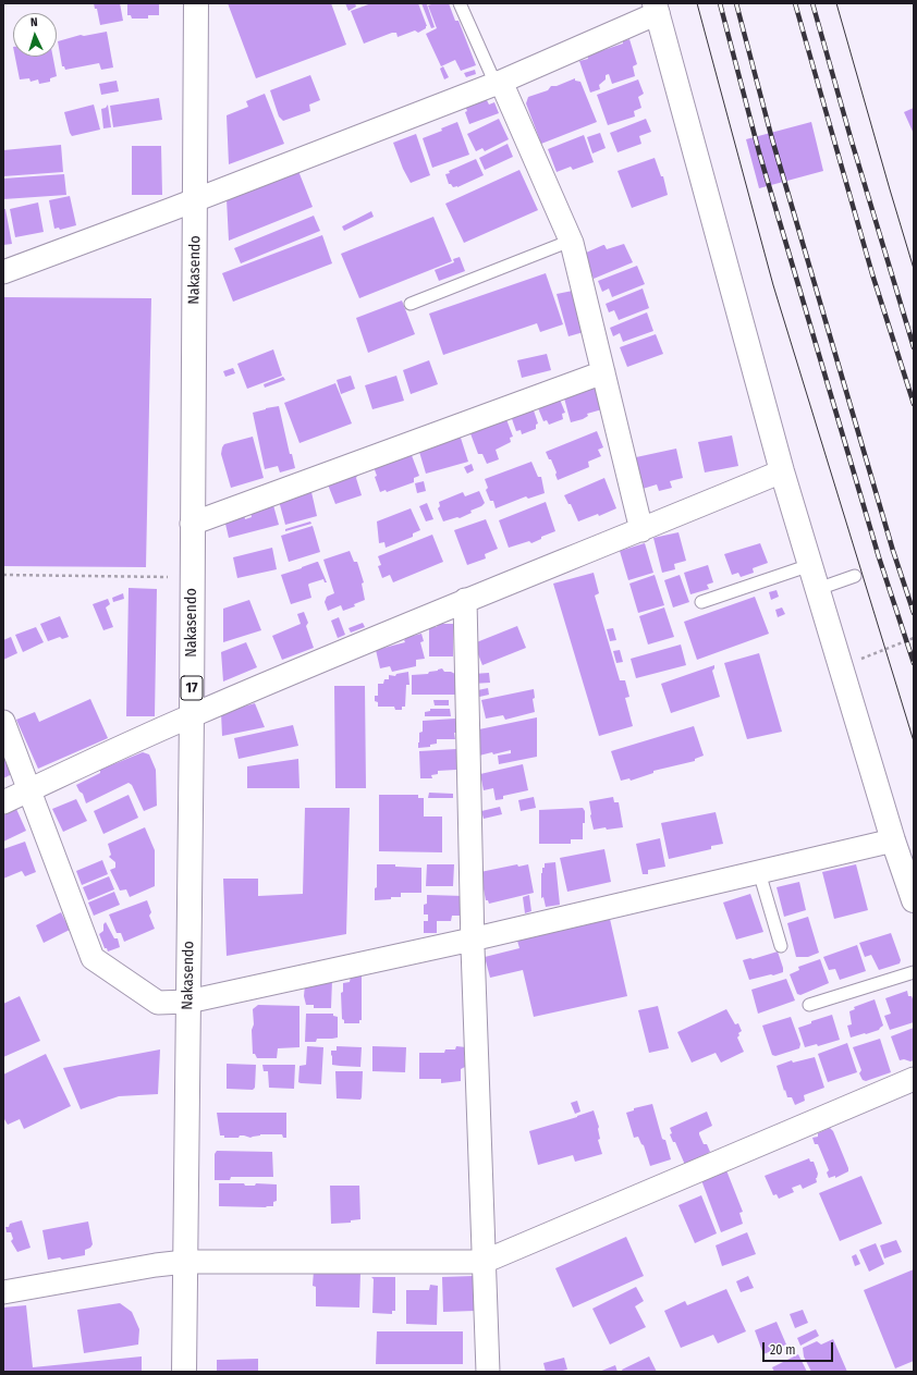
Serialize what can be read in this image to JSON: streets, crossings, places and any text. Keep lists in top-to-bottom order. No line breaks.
{"streets":{"main road":["Nakasendo","17"]},"scale_bar":"20 m","north":"top"}
